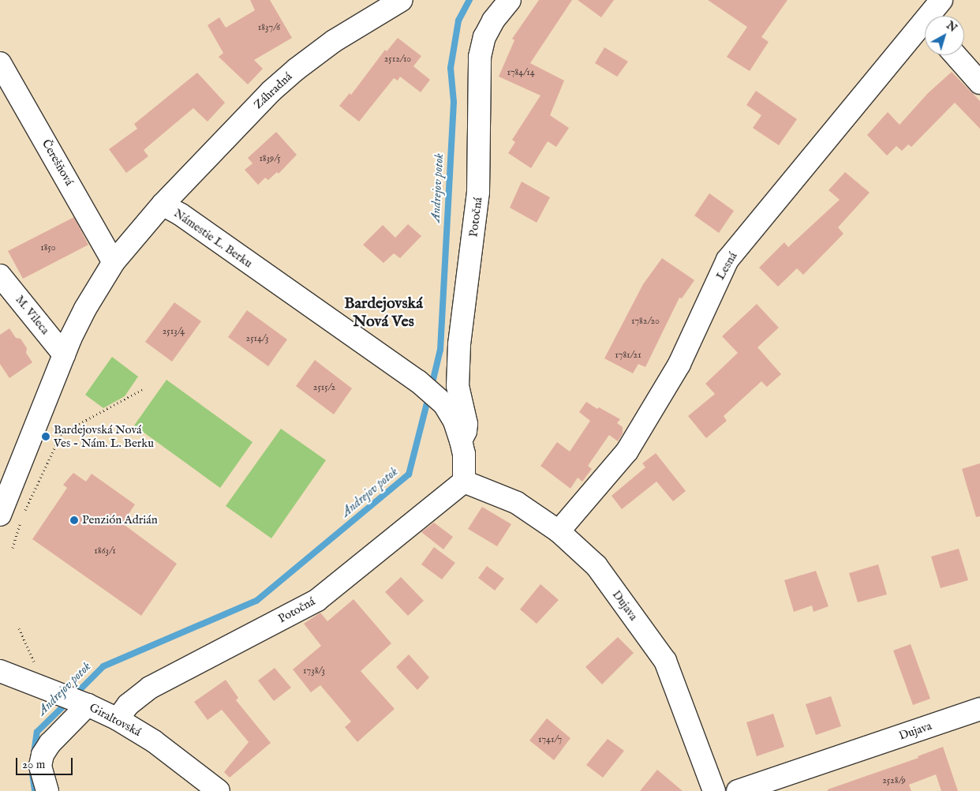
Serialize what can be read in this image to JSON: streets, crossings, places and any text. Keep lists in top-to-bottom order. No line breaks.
{"streets":{"street":["Záhradná","Čerešňová","Potočná","Námestie L. Berku","Lesná","M. Vileca","Dujava","Giraltovská"]},"crossings":[["Záhradná","Námestie L. Berku"],["Čerešňová","Námestie L. Berku"],["Potočná","Námestie L. Berku"],["Potočná","Dujava"],["Potočná","Giraltovská"],["Námestie L. Berku","M. Vileca"],["Námestie L. Berku","Dujava"],["Lesná","Dujava"]],"districts":["Bardejovská Nová Ves"],"water":["Andrejov potok"],"places":["Bardejovská Nová Ves - Nám. L. Berku","Penzión Adrián"],"house_numbers":["1837/6","2512/10","1784/14","1839/5","1850","1782/20","2513/4","2514/3","1781/21","2515/2","1863/1","1738/3","1741/7","2528/9"],"scale_bar":"20 m","north":"top right"}
